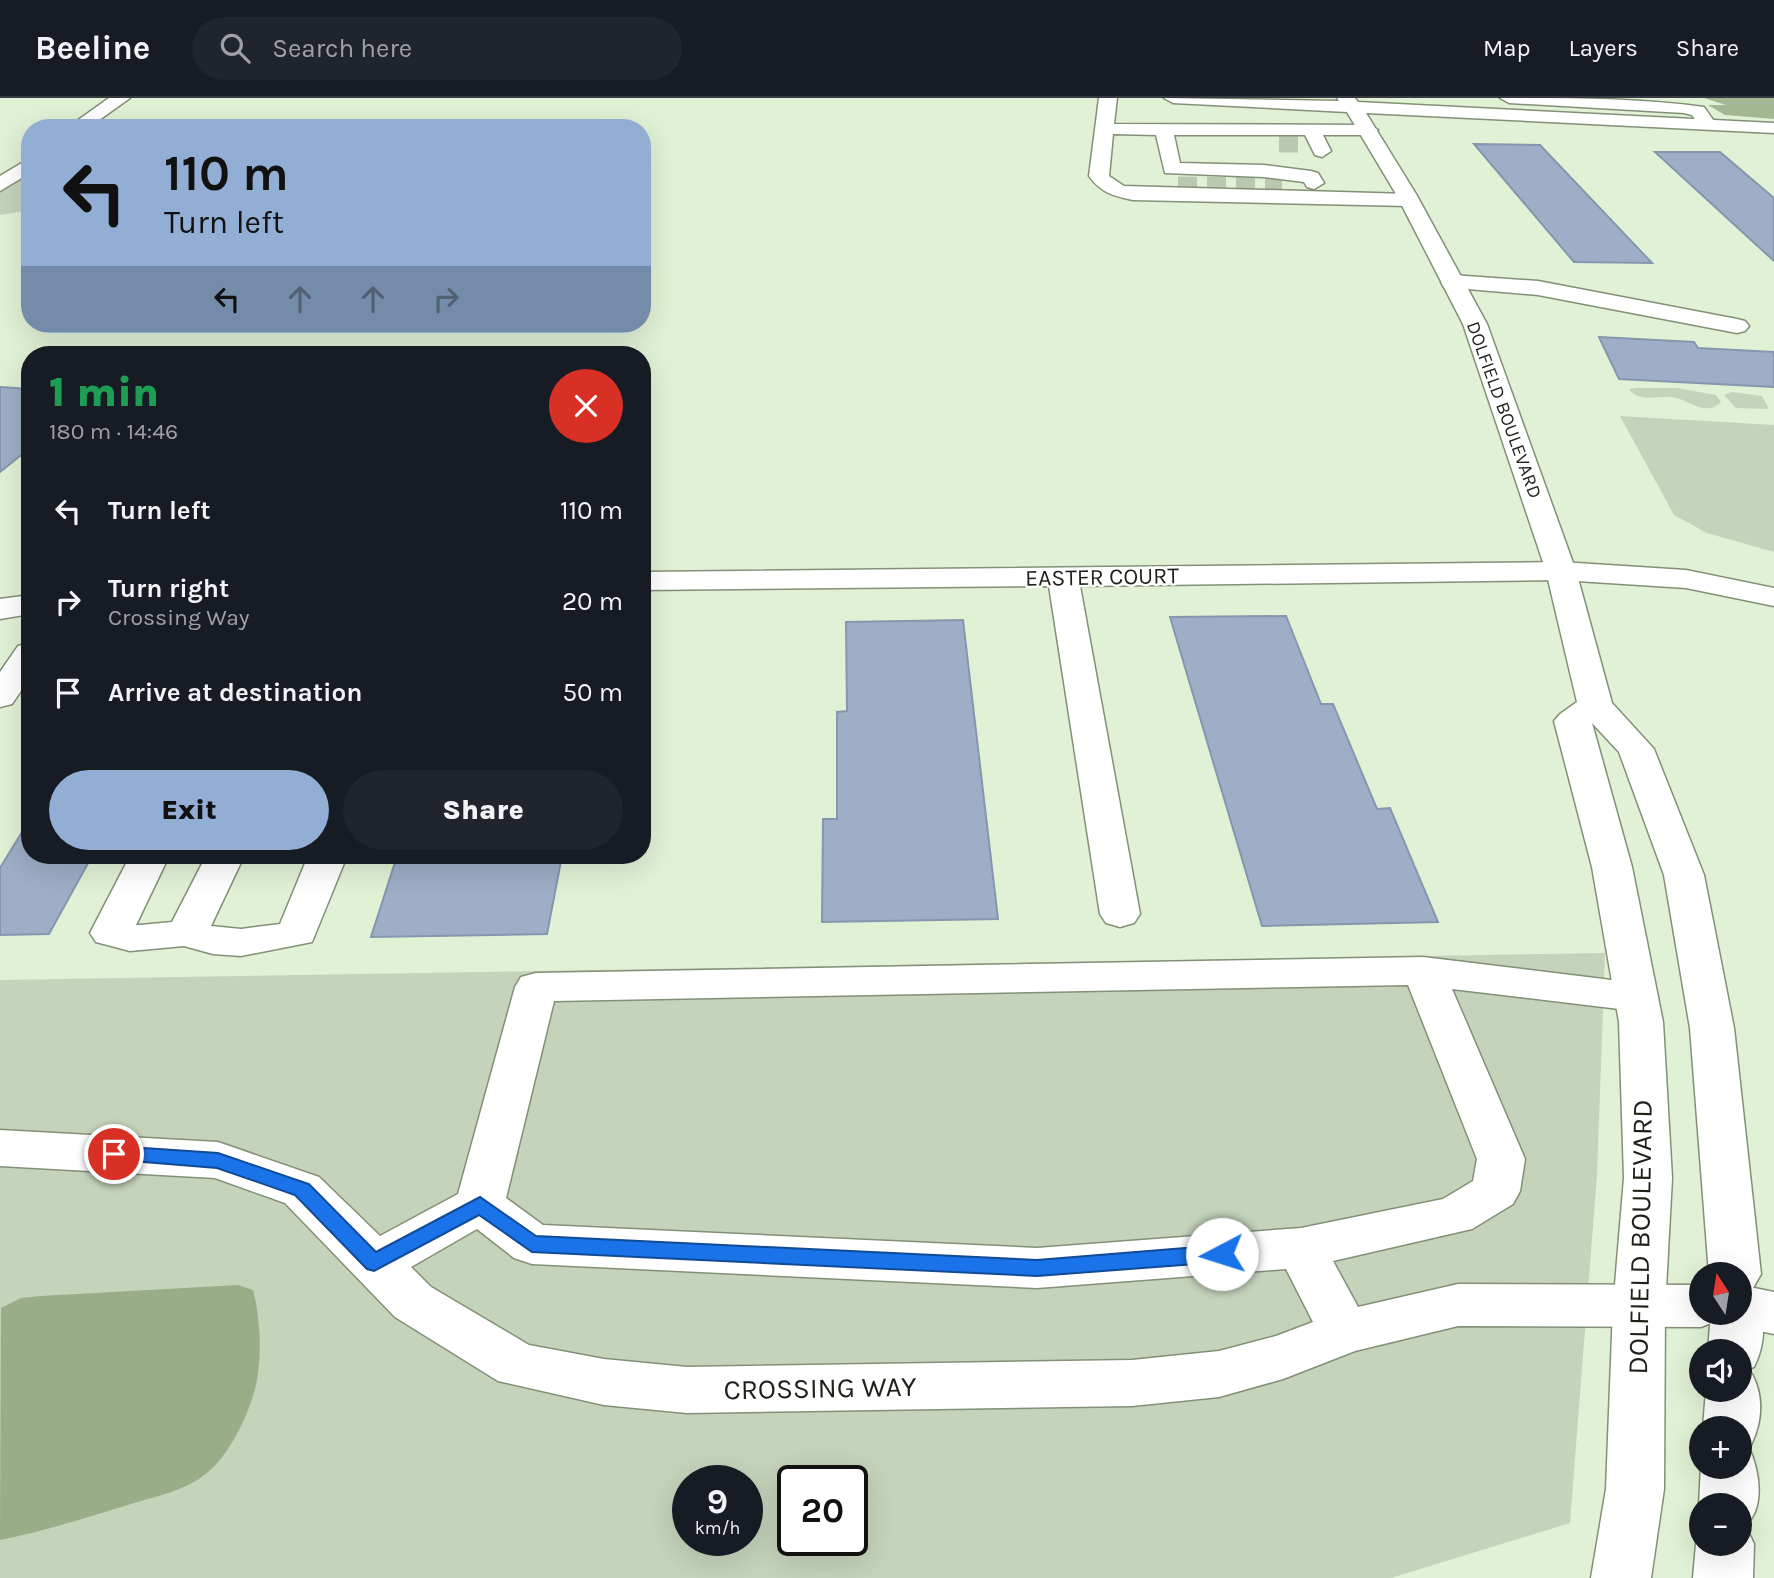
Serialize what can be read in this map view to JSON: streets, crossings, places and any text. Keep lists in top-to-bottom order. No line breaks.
{"streets":{"main road":["DOLFIELD BOULEVARD","EASTER COURT","CROSSING WAY"]},"crossings":[["DOLFIELD BOULEVARD","EASTER COURT"],["DOLFIELD BOULEVARD","CROSSING WAY"]],"north":"top","page":{"header":"Beeline","search":"Search here","nav":["Map","Layers","Share"],"turn":["110 m","Turn left"],"heading":["1 min","180 m · 14:46"],"list":[{"name":"Turn left","value":"110 m"},{"name":"Turn right","note":"Crossing Way","value":"20 m"},{"name":"Arrive at destination","value":"50 m"}],"buttons":["Exit","Share"],"map_buttons":["+","−"],"speed":"9 km/h","limit":"20"}}
